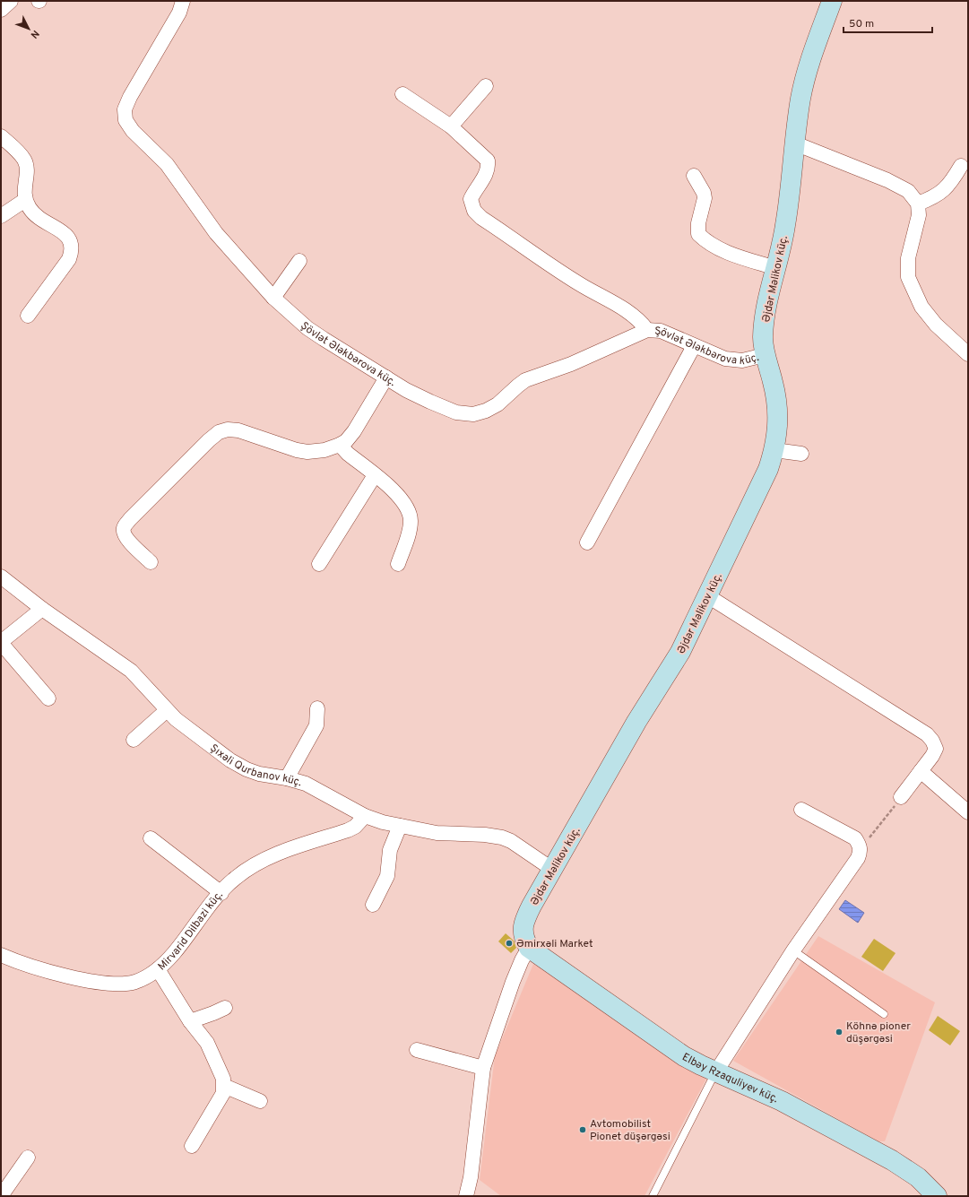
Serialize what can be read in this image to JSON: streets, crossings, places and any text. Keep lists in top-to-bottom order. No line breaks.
{"streets":{"street":["Əjdər Məlikov küç.","Şövlət Ələkbərova küç.","Şıxəli Qurbanov küç.","Mirvarid Dilbazi küç.","Elbəy Rzaquliyev küç."]},"crossings":[["Əjdər Məlikov küç.","Şövlət Ələkbərova küç."],["Əjdər Məlikov küç.","Şıxəli Qurbanov küç."],["Əjdər Məlikov küç.","Elbəy Rzaquliyev küç."],["Şıxəli Qurbanov küç.","Mirvarid Dilbazi küç."]],"places":["Əmirxəli Market","Köhnə pioner düşərgəsi","Avtomobilist Pionet düşərgəsi"],"scale_bar":"50 m","north":"bottom right"}
